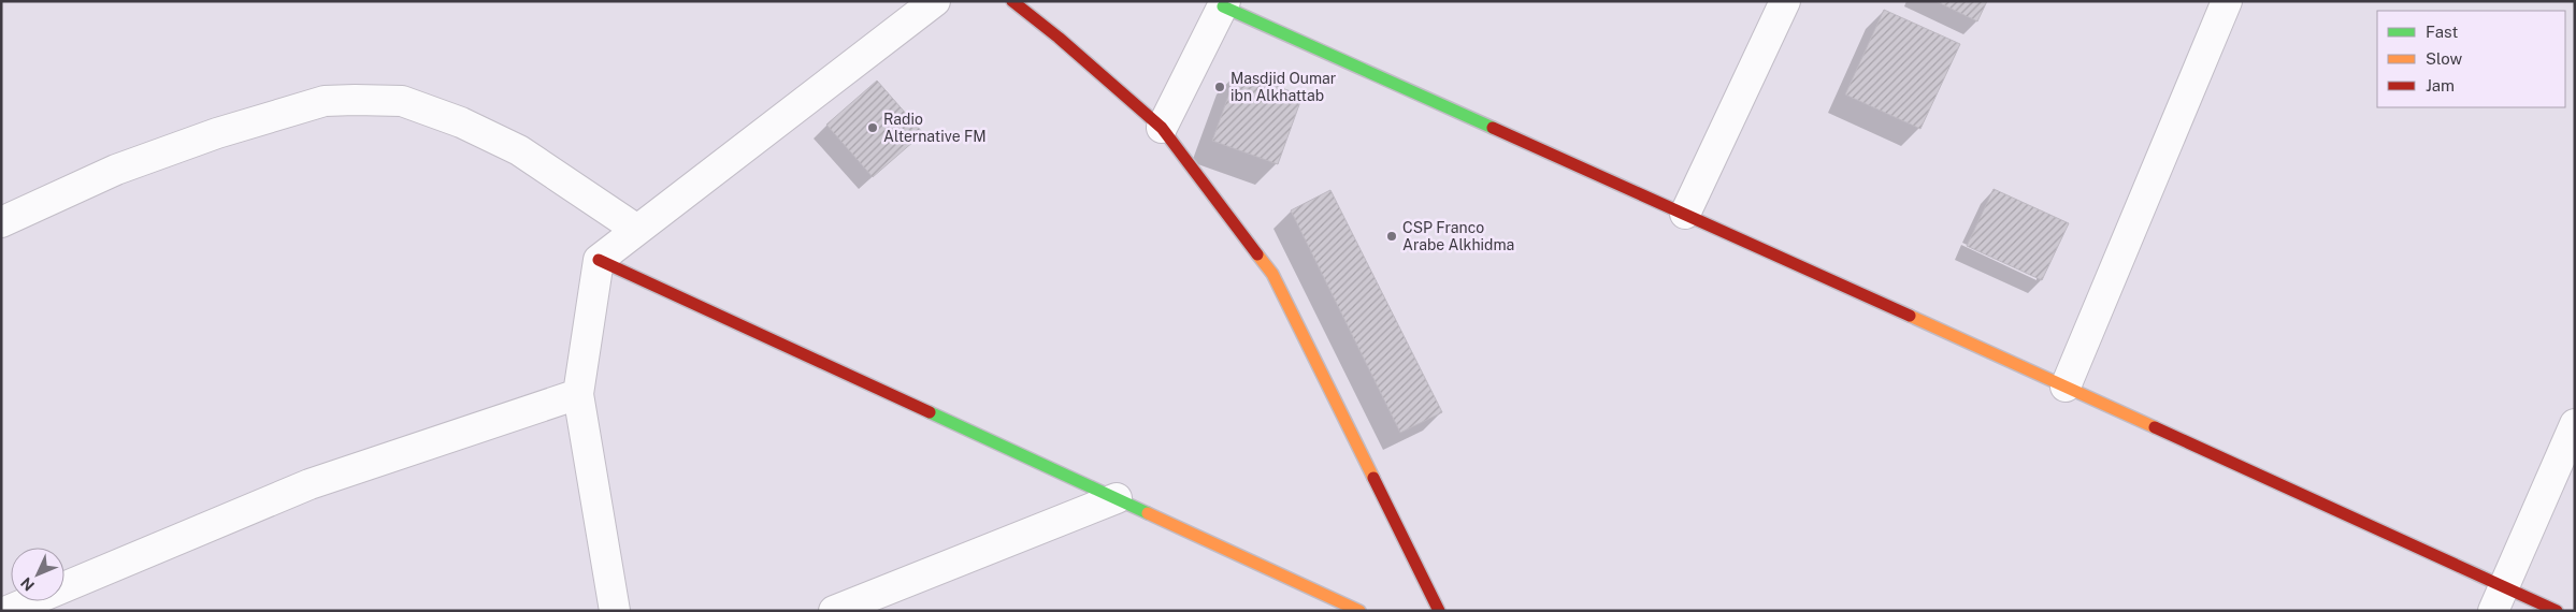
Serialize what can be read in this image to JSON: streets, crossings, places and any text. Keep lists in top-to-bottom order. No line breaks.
{"places":["Masdjid Oumar ibn Alkhattab","Radio Alternative FM","CSP Franco Arabe Alkhidma"],"legend":["Fast","Slow","Jam"],"north":"bottom left"}
